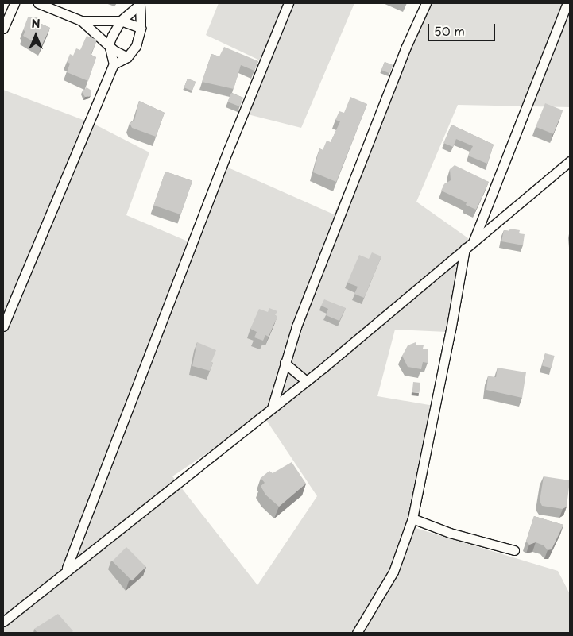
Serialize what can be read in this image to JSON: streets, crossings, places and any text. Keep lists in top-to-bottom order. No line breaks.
{"scale_bar":"50 m","north":"top"}
